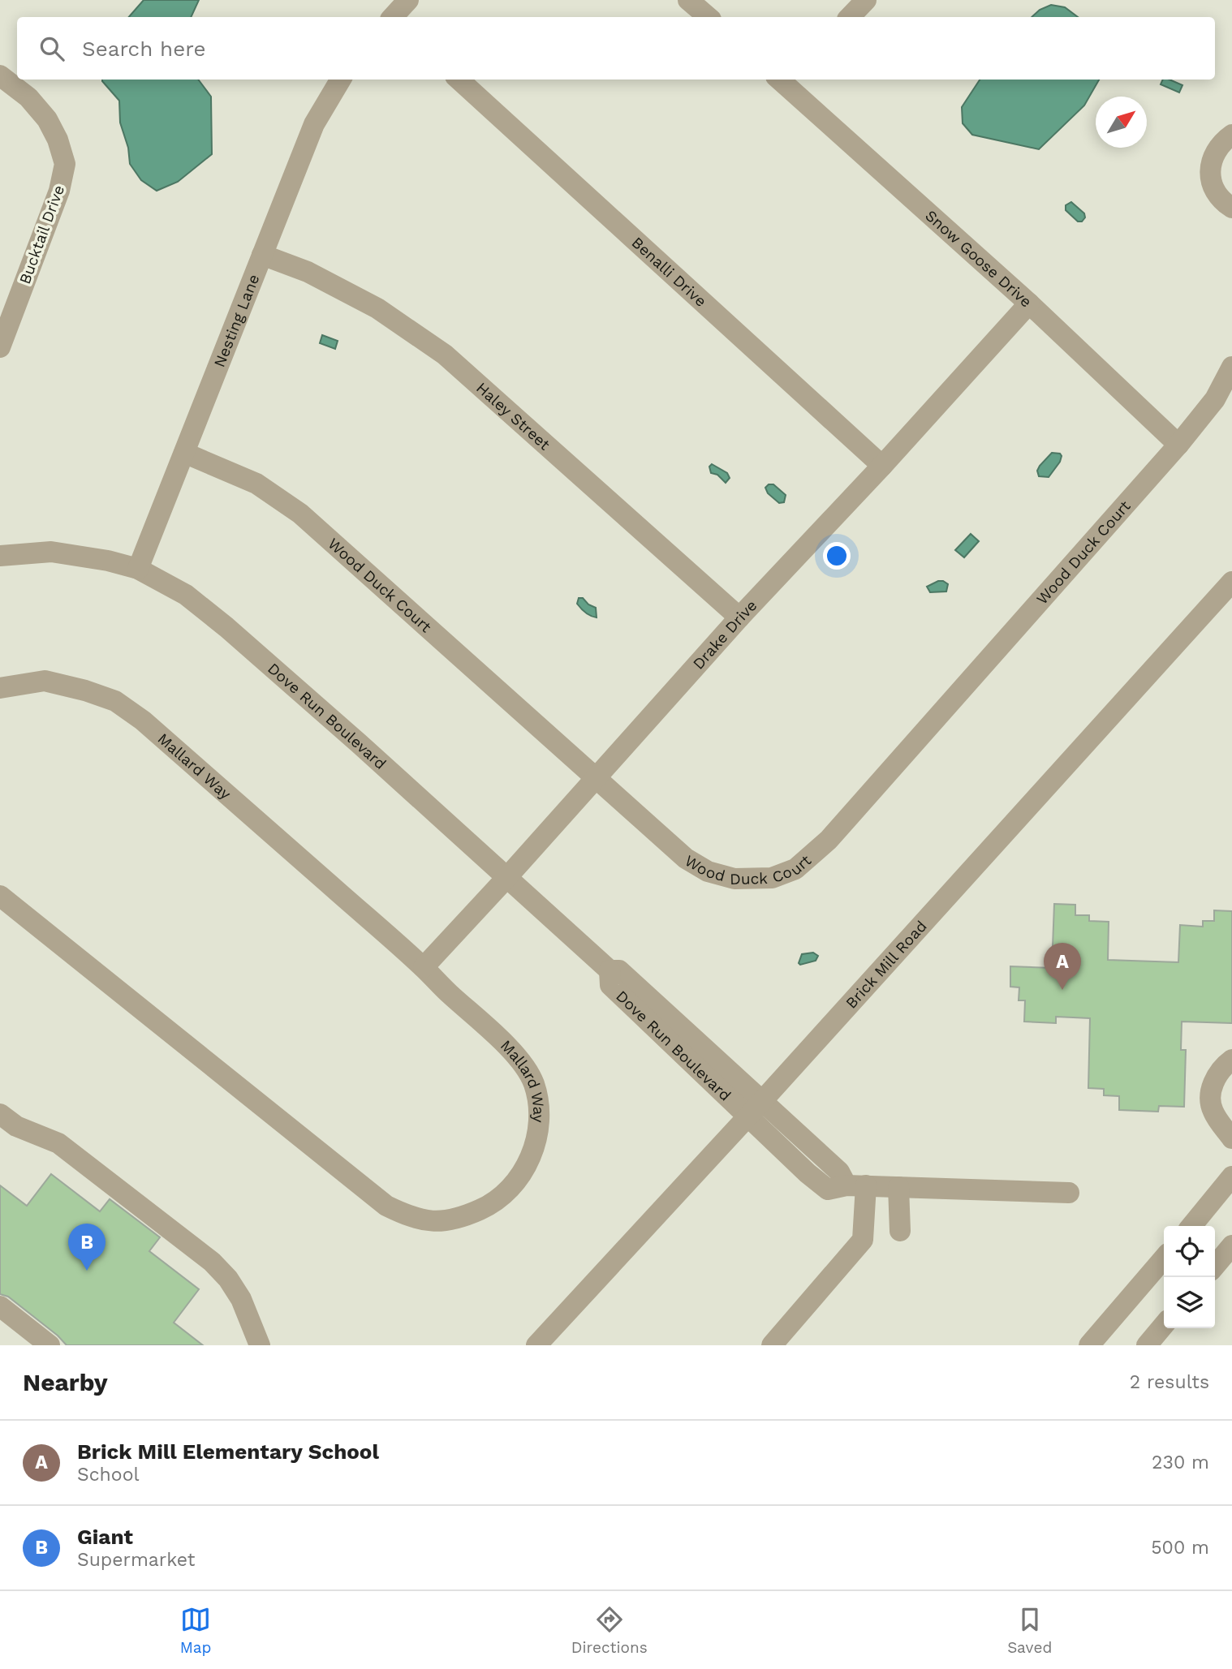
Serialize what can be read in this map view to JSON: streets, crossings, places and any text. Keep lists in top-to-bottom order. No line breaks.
{"streets":{"street":["Bucktail Drive","Snow Goose Drive","Benalli Drive","Nesting Lane","Haley Street","Wood Duck Court","Drake Drive","Dove Run Boulevard","Mallard Way","Brick Mill Road"]},"crossings":[["Snow Goose Drive","Wood Duck Court"],["Snow Goose Drive","Drake Drive"],["Benalli Drive","Drake Drive"],["Nesting Lane","Haley Street"],["Nesting Lane","Wood Duck Court"],["Nesting Lane","Dove Run Boulevard"],["Haley Street","Drake Drive"],["Wood Duck Court","Drake Drive"],["Drake Drive","Dove Run Boulevard"],["Drake Drive","Mallard Way"],["Dove Run Boulevard","Brick Mill Road"]],"north":"top right","page":{"search":"Search here","pins":["A","B"],"heading":["Nearby","2 results"],"list":[{"mark":"A","name":"Brick Mill Elementary School","note":"School","value":"230 m"},{"mark":"B","name":"Giant","note":"Supermarket","value":"500 m"}],"nav":["Map","Directions","Saved"]}}
